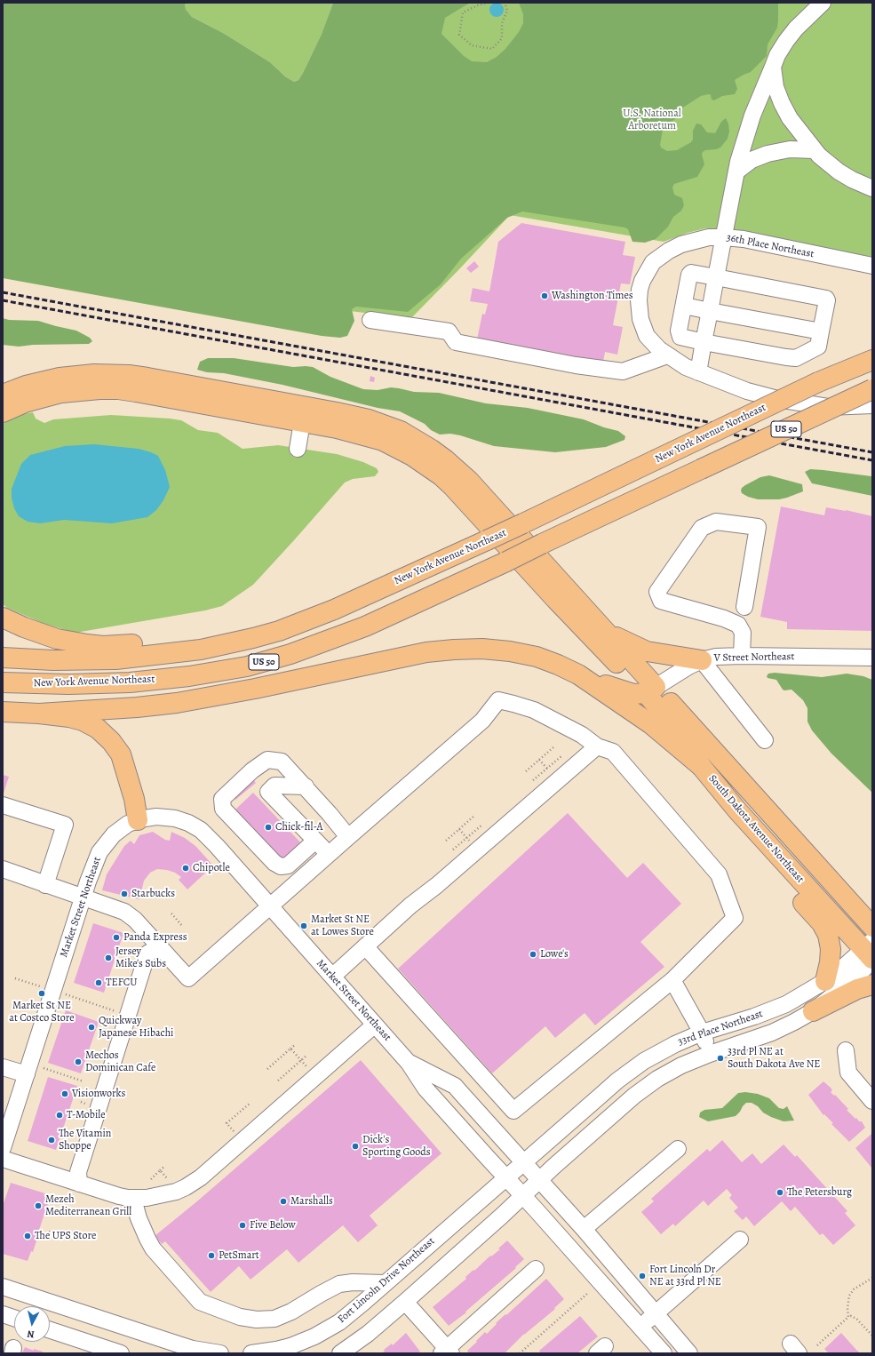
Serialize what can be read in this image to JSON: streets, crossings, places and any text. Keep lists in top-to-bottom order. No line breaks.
{"streets":{"main road":["US 50","New York Avenue Northeast","South Dakota Avenue Northeast"],"street":["36th Place Northeast","V Street Northeast","Market Street Northeast","33rd Place Northeast","Fort Lincoln Drive Northeast"]},"crossings":[["V Street Northeast","South Dakota Avenue Northeast"],["South Dakota Avenue Northeast","33rd Place Northeast"],["Market Street Northeast","33rd Place Northeast"],["Market Street Northeast","Fort Lincoln Drive Northeast"],["33rd Place Northeast","Fort Lincoln Drive Northeast"]],"parks":["U.S. National Arboretum"],"places":["Washington Times","Chick-fil-A","Chipotle","Starbucks","Market St NE at Lowes Store","Panda Express","Lowe's","Jersey Mike's Subs","TEFCU","Market St NE at Costco Store","Quickway Japanese Hibachi","33rd Pl NE at South Dakota Ave NE","Mechos Dominican Cafe","Visionworks","T-Mobile","The Vitamin Shoppe","Dick's Sporting Goods","The Petersburg","Marshalls","Mezeh Mediterranean Grill","Five Below","The UPS Store","PetSmart","Fort Lincoln Dr NE at 33rd Pl NE"],"north":"bottom"}
